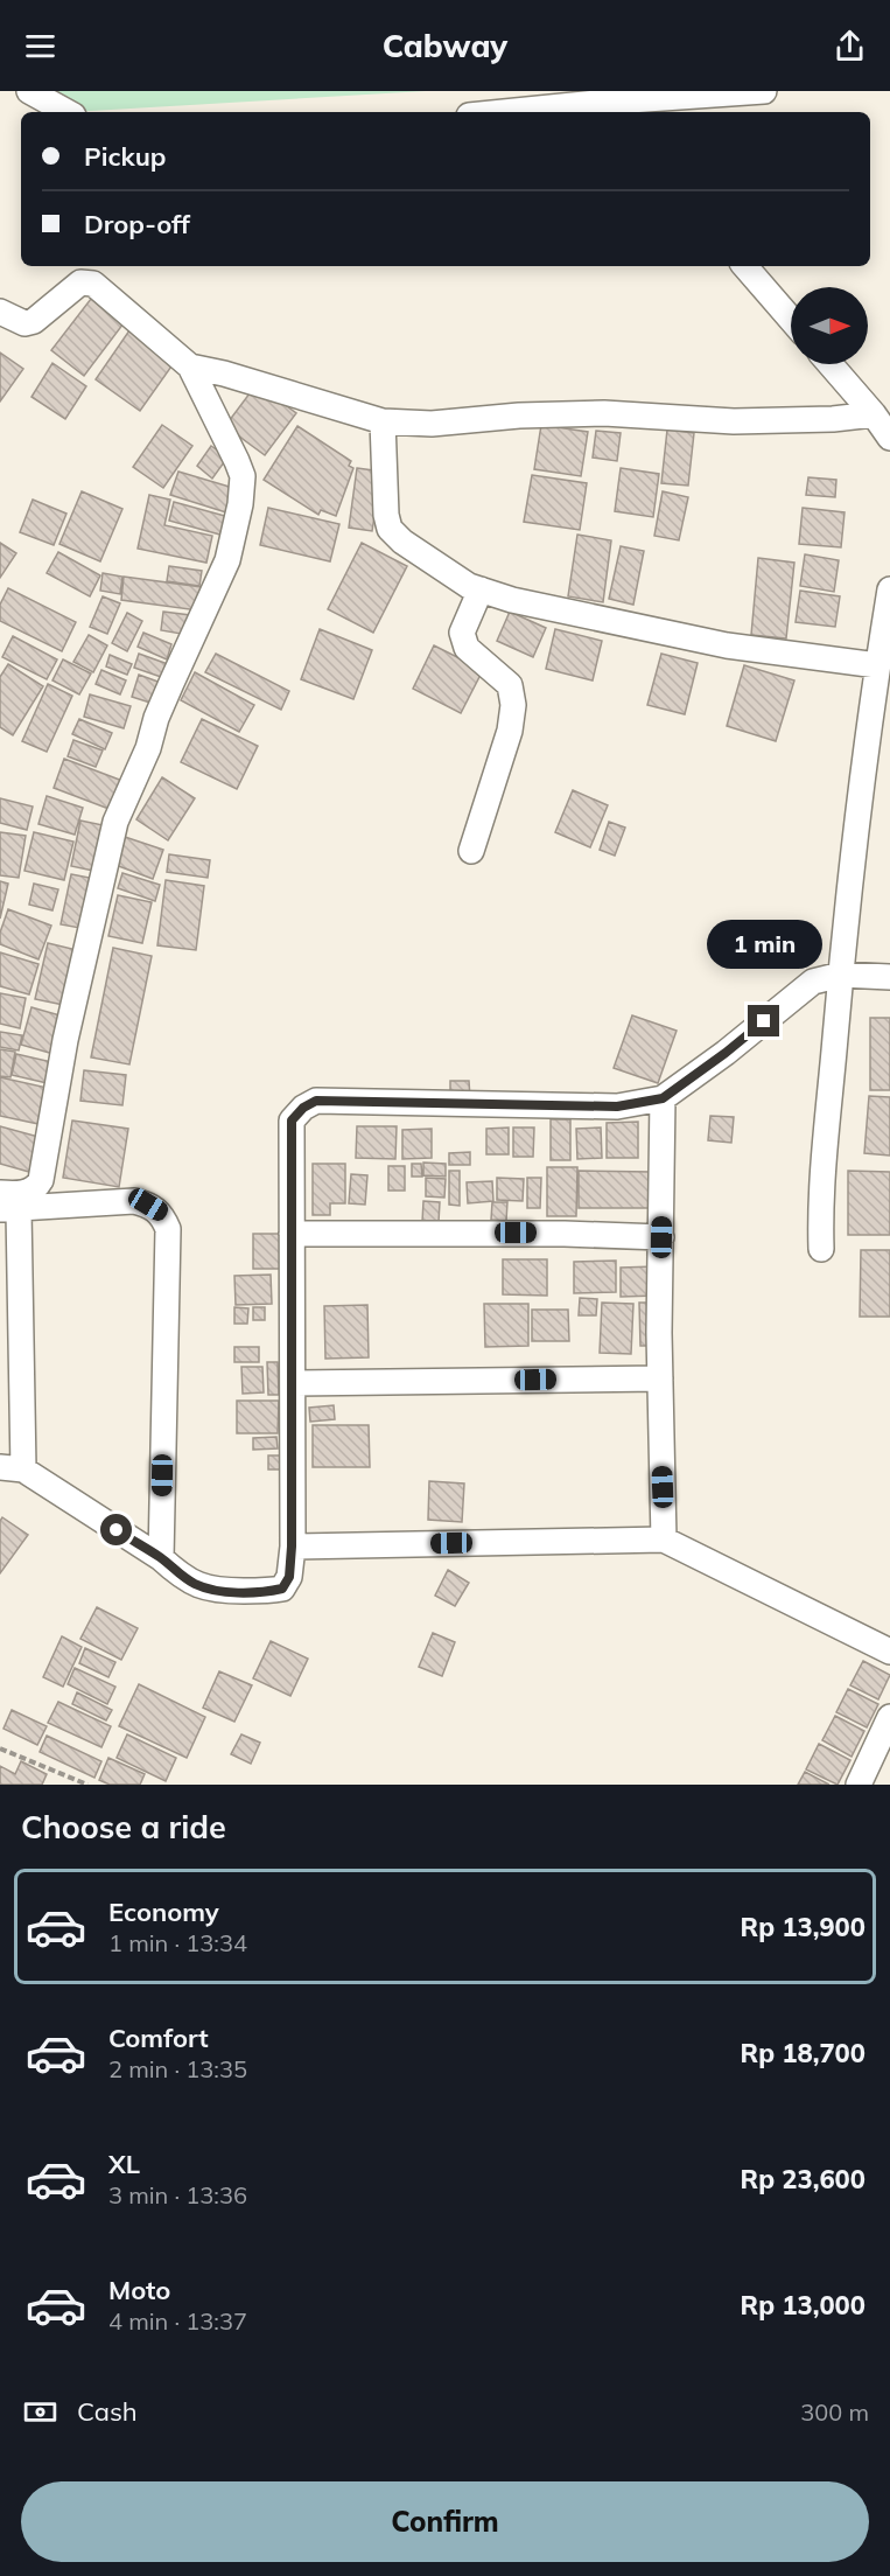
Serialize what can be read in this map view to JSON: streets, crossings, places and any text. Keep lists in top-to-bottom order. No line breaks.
{"north":"right","page":{"header":"Cabway","banner":["Pickup","Drop-off"],"bubble":"1 min","heading":"Choose a ride","list":[{"name":"Economy","note":"1 min · 13:34","value":"Rp 13,900"},{"name":"Comfort","note":"2 min · 13:35","value":"Rp 18,700"},{"name":"XL","note":"3 min · 13:36","value":"Rp 23,600"},{"name":"Moto","note":"4 min · 13:37","value":"Rp 13,000"}],"pay":["Cash","300 m"],"buttons":"Confirm"}}
